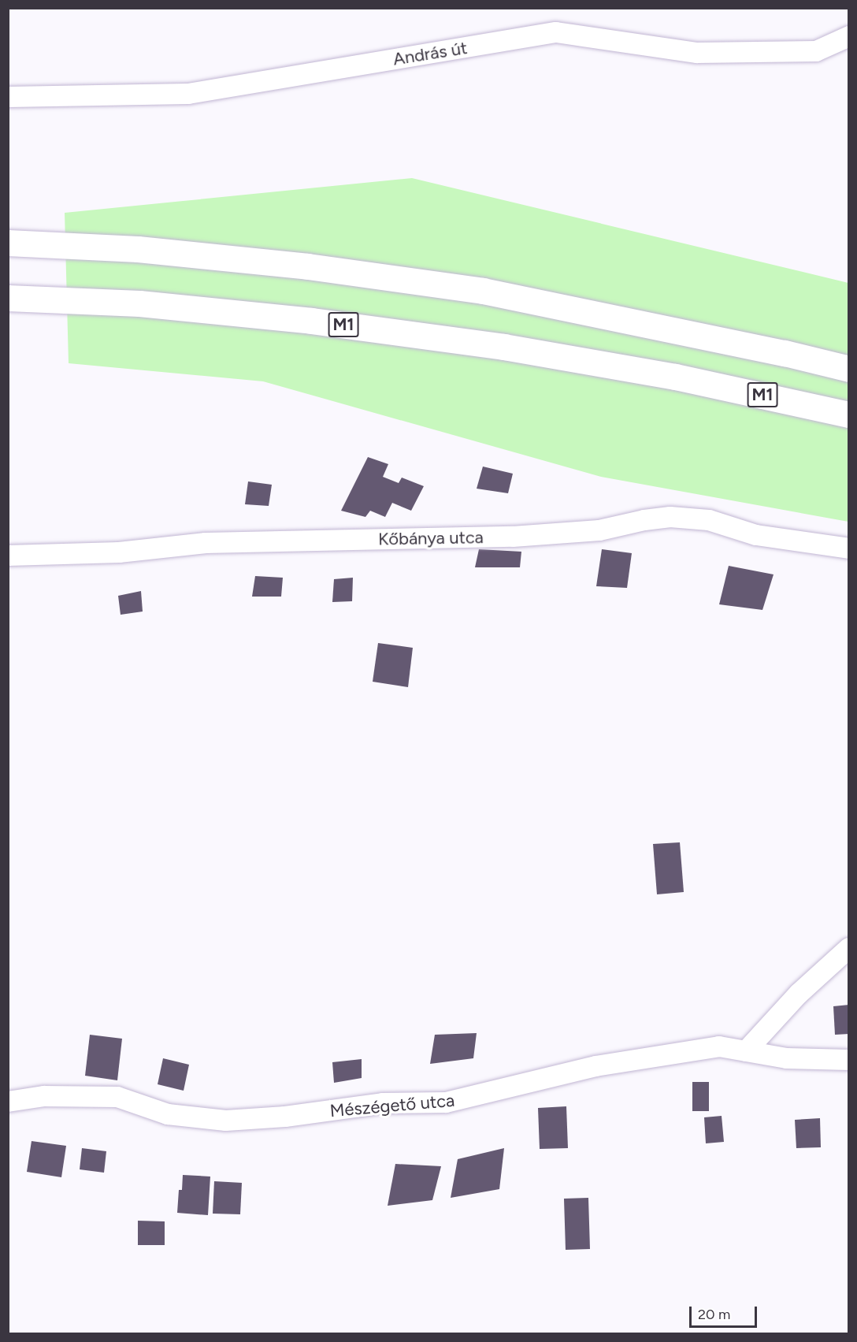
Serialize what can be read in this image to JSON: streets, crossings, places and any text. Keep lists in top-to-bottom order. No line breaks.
{"streets":{"highway":["M1"],"street":["András út","Kőbánya utca","Mészégető utca"]},"scale_bar":"20 m"}
